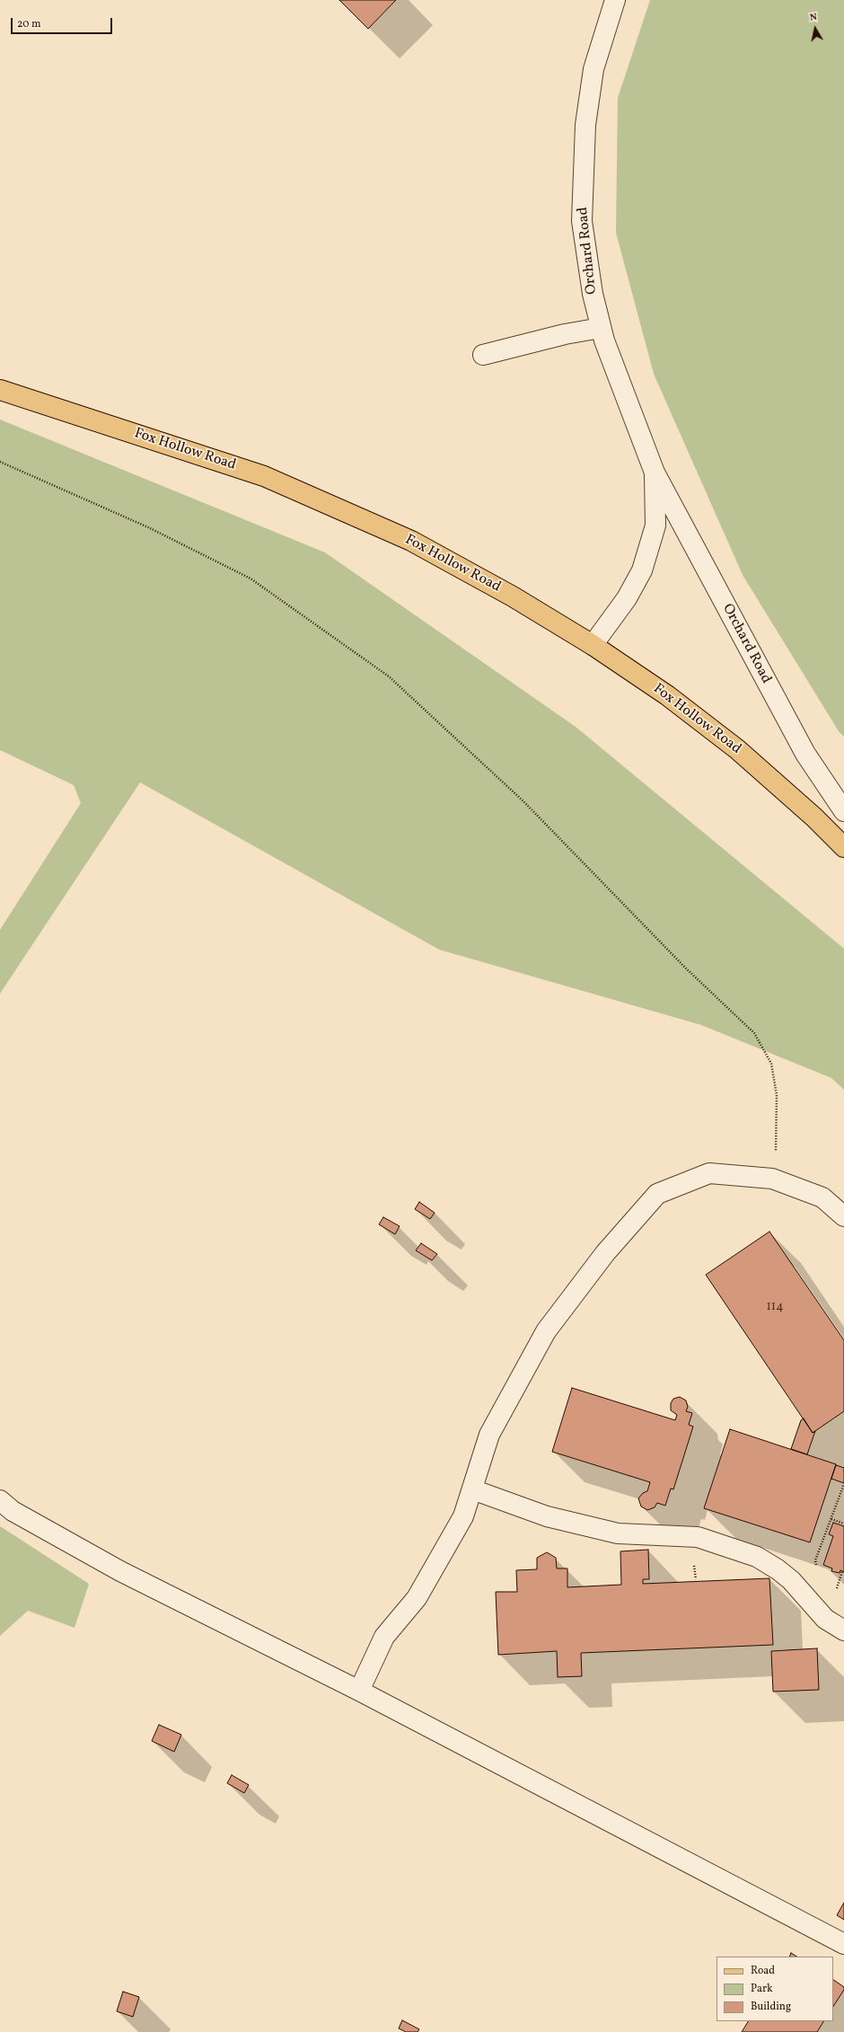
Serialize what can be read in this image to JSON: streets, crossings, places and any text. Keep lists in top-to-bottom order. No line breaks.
{"streets":{"main road":["Fox Hollow Road"],"street":["Orchard Road"]},"crossings":[["Orchard Road","Fox Hollow Road"]],"house_numbers":["114"],"legend":["Road","Park","Building"],"scale_bar":"20 m","north":"top"}
